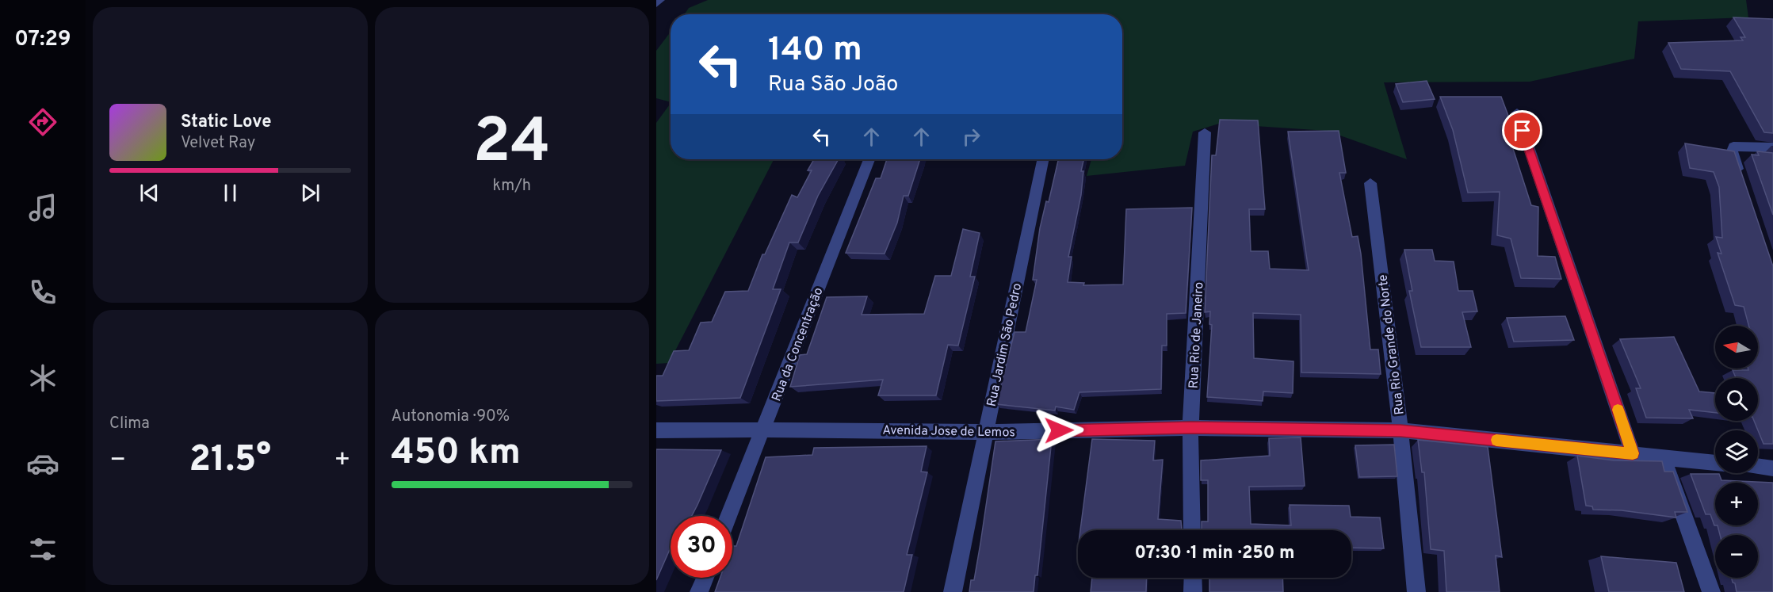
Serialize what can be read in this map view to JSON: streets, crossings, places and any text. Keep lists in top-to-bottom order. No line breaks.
{"streets":{"street":["Rua Rio de Janeiro","Rua da Concentração","Rua Jardim São Pedro","Rua Rio Grande do Norte","Avenida Jose de Lemos"]},"crossings":[["Rua Rio de Janeiro","Avenida Jose de Lemos"],["Rua da Concentração","Avenida Jose de Lemos"],["Rua Jardim São Pedro","Avenida Jose de Lemos"],["Rua Rio Grande do Norte","Avenida Jose de Lemos"]],"north":"left","page":{"tabs":"07:29","tile":[["24","km/h"],"Clima",["Autonomia · 90%","450 km"]],"turn":["140 m","Rua São João"],"song":["Static Love","Velvet Ray"],"map_buttons":["+","−"],"heat":["−","21.5°","+"],"limit":"30","trip":"07:30 · 1 min · 250 m"}}
